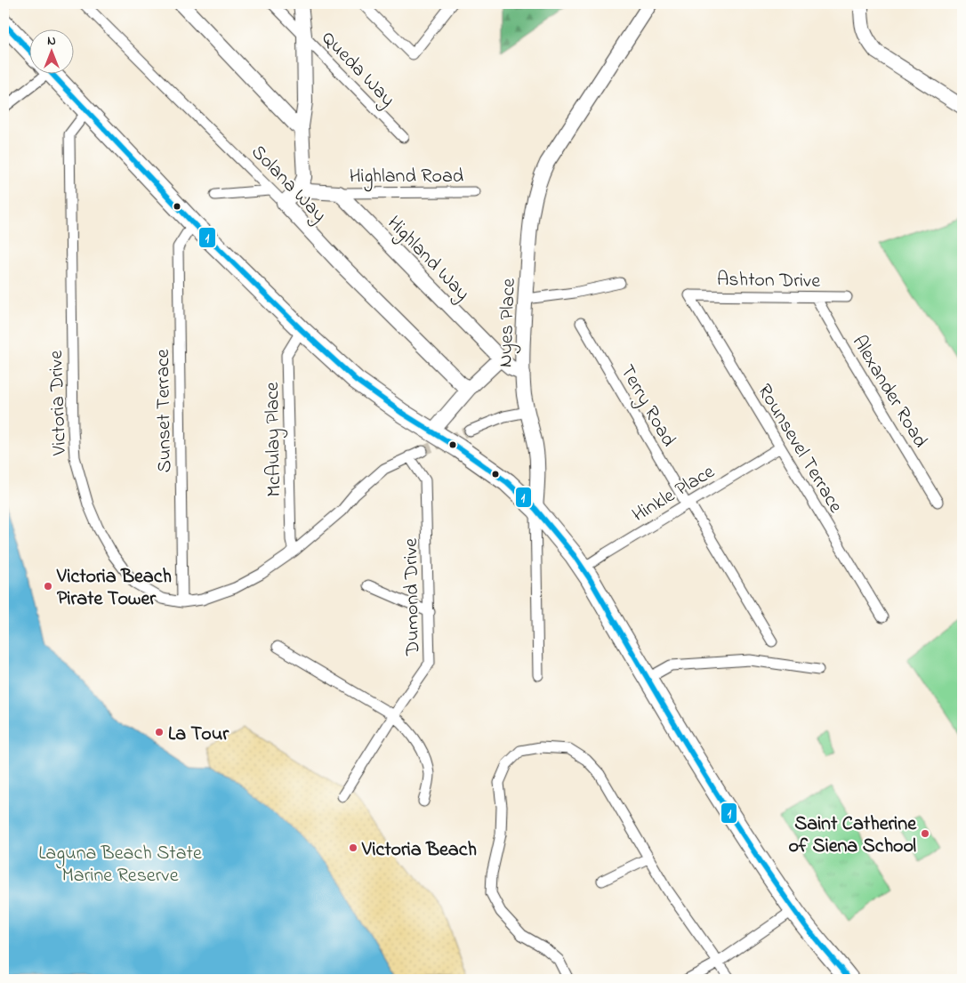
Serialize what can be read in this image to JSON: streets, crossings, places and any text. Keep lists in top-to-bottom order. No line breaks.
{"streets":{"street":["Queda Way","Highland Road","Solana Way","Highland Way","Ashton Drive","Nyes Place","Alexander Road","Victoria Drive","Terry Road","Sunset Terrace","McAulay Place","Rounsevel Terrace","Hinkle Place","Dumond Drive"]},"crossings":[["Highland Road","Highland Way"],["Highland Way","Nyes Place"],["Ashton Drive","Alexander Road"],["Ashton Drive","Rounsevel Terrace"],["Victoria Drive","Sunset Terrace"],["Victoria Drive","McAulay Place"],["Victoria Drive","Dumond Drive"],["Terry Road","Hinkle Place"],["Rounsevel Terrace","Hinkle Place"]],"parks":["Laguna Beach State Marine Reserve"],"places":["Victoria Beach Pirate Tower","La Tour","Saint Catherine of Siena School","Victoria Beach"],"lines":["transit line 1"],"north":"top"}
